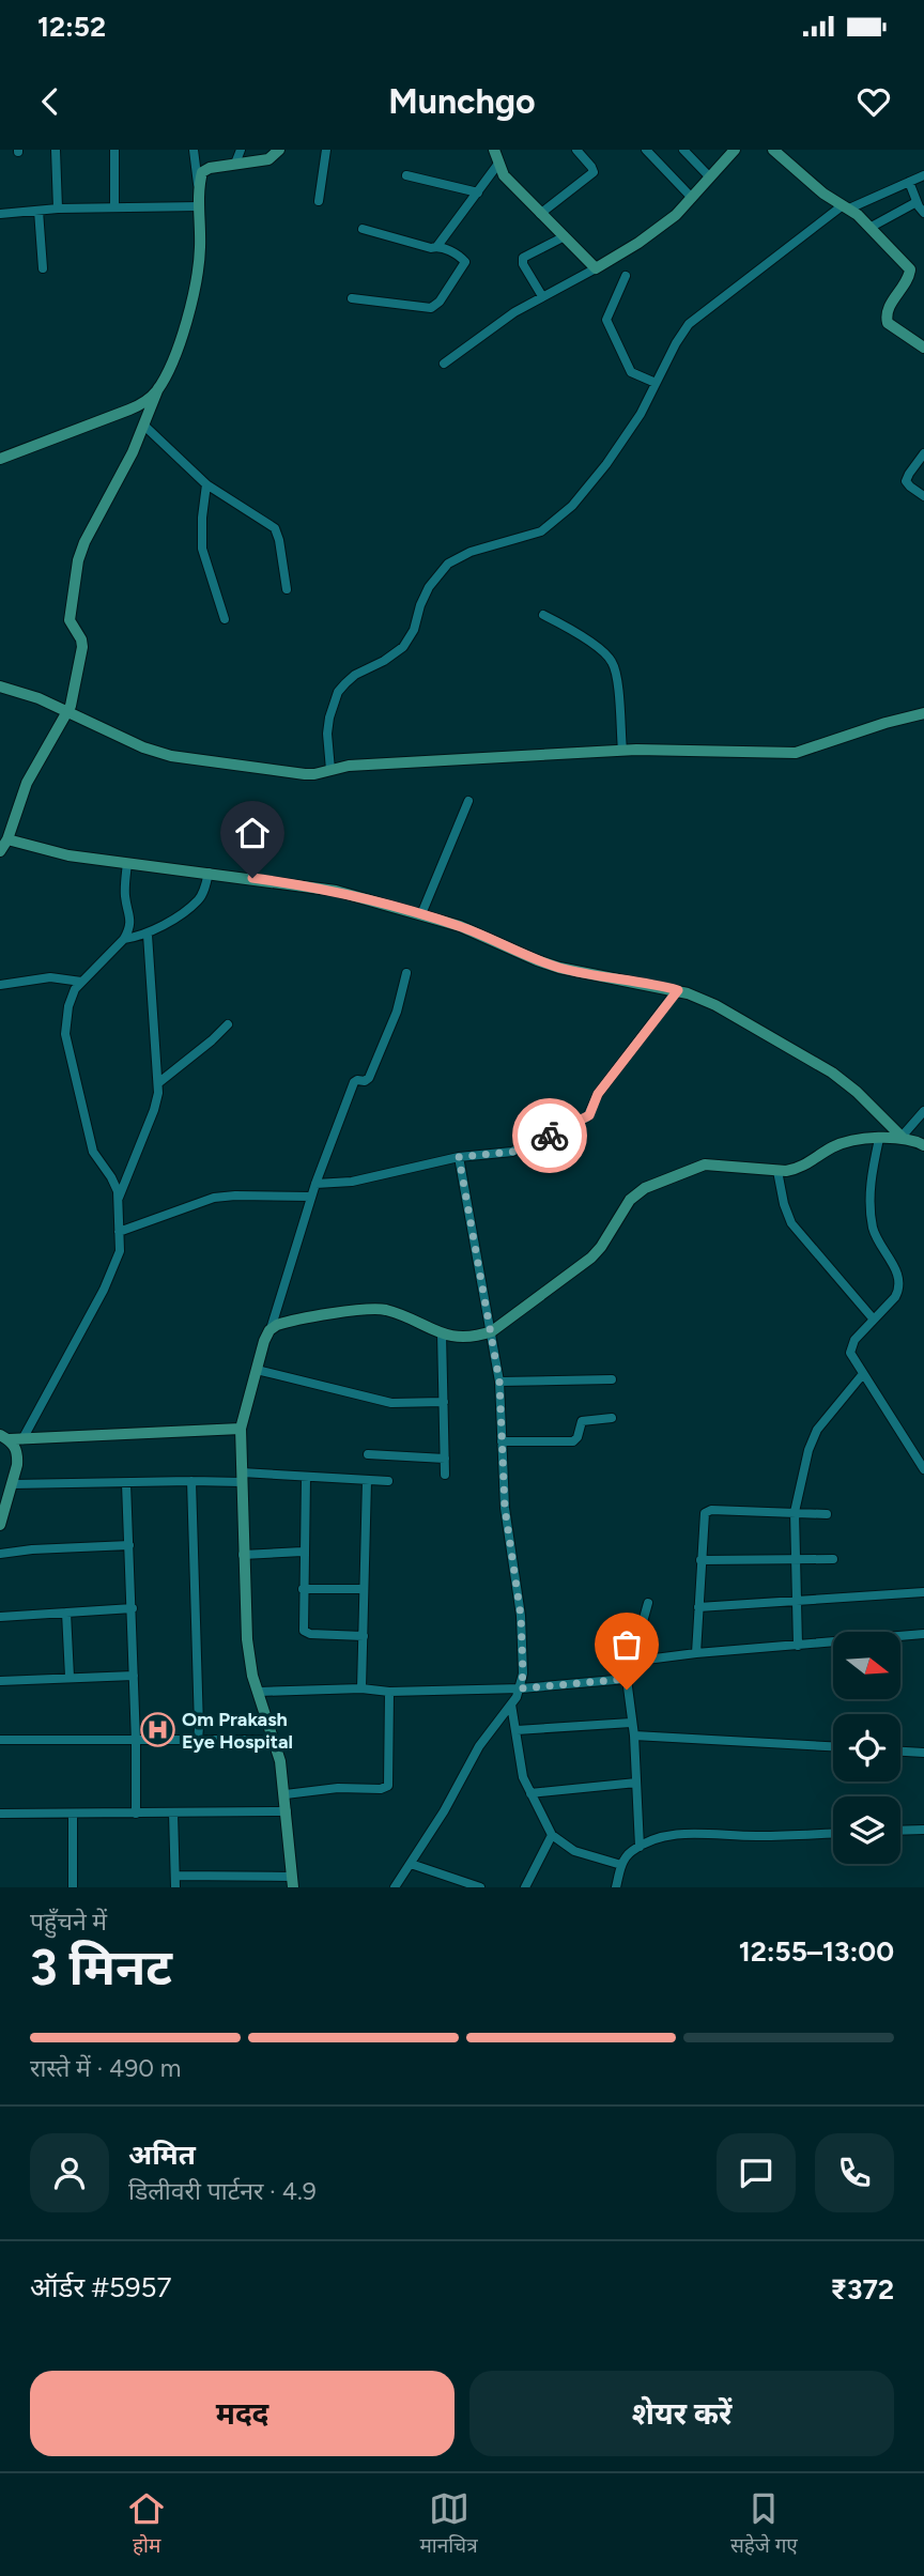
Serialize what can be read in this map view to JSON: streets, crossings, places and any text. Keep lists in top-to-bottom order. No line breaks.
{"places":{"hospital":["Om Prakash Eye Hospital"]},"north":"right","page":{"status":"12:52","header":"Munchgo","heading":["3 मिनट","पहुँचने में","12:55–13:00"],"panel":["अमित","डिलीवरी पार्टनर · 4.9","ऑर्डर #5957","₹372"],"bar":"रास्ते में · 490 m","buttons":["मदद","शेयर करें"],"tabs":["होम","मानचित्र","सहेजे गए"]}}
